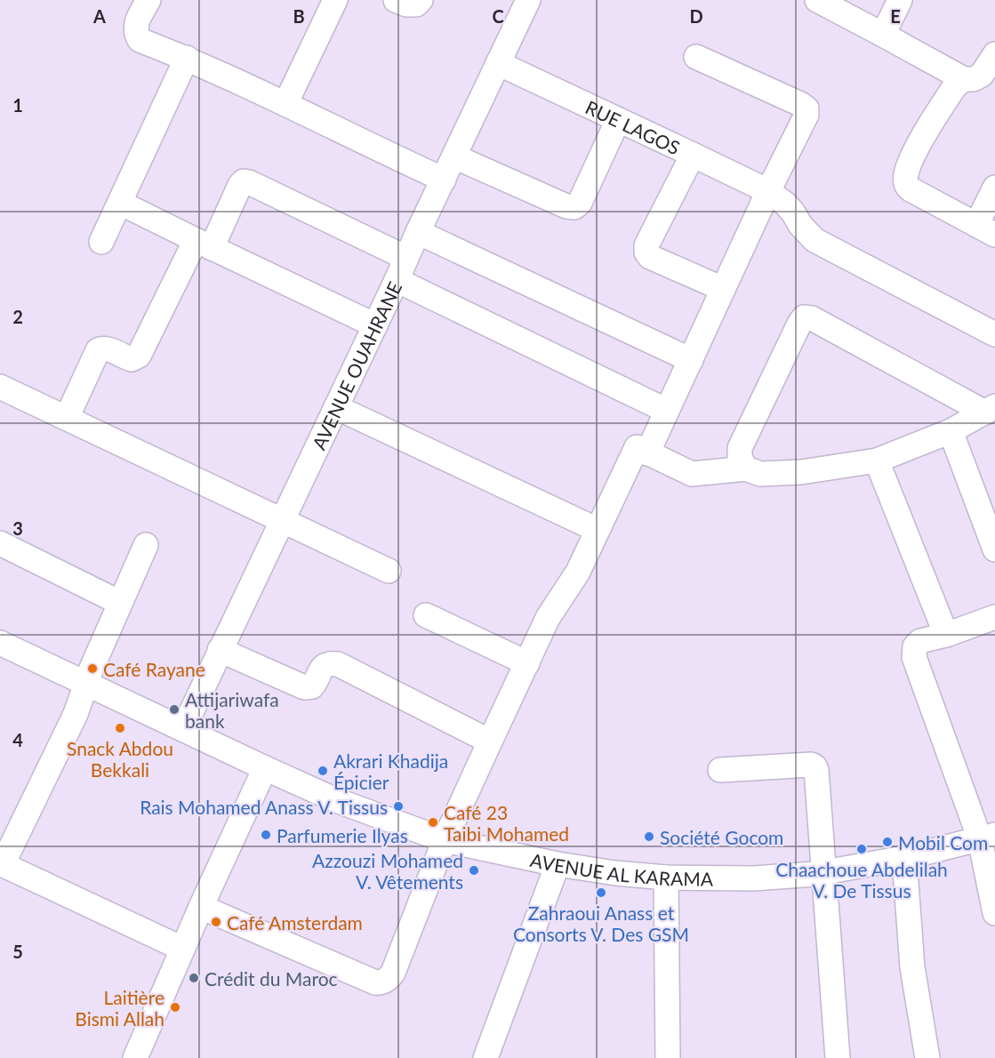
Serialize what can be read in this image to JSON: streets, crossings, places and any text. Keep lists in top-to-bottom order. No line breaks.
{"streets":{"street":["RUE LAGOS","AVENUE OUAHRANE","AVENUE AL KARAMA"]},"crossings":[["RUE LAGOS","AVENUE OUAHRANE"],["AVENUE OUAHRANE","AVENUE AL KARAMA"]],"places":["Café Rayane","Attijariwafa bank","Snack Abdou Bekkali","Akrari Khadija Épicier","Rais Mohamed Anass V. Tissus","Café 23 Taibi Mohamed","Parfumerie Ilyas","Société Gocom","Mobil Com","Chaachoue Abdelilah V. De Tissus","Azzouzi Mohamed V. Vêtements","Zahraoui Anass et Consorts V. Des GSM","Café Amsterdam","Crédit du Maroc","Laitière Bismi Allah"],"grid":{"columns":["A","B","C","D","E"],"rows":["1","2","3","4","5"]}}
